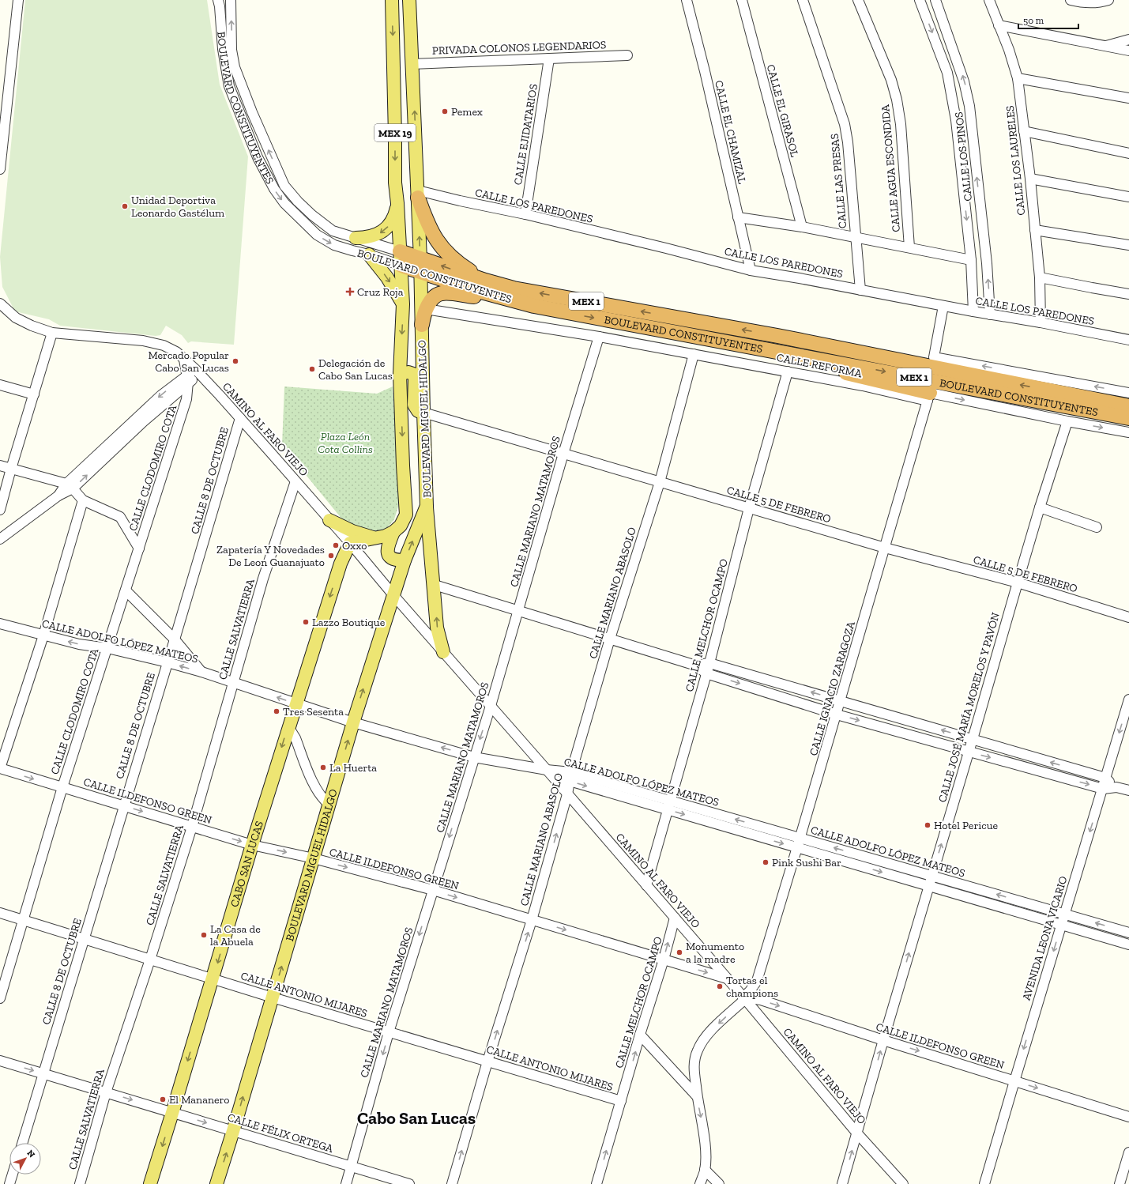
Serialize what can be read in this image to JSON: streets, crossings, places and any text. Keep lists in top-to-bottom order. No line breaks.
{"streets":{"highway":["BOULEVARD CONSTITUYENTES","MEX 1"],"main road":["MEX 19","BOULEVARD MIGUEL HIDALGO","CABO SAN LUCAS"],"street":["PRIVADA COLONOS LEGENDARIOS","CALLE EL GIRASOL","CALLE EL CHAMIZAL","CALLE EJIDATARIOS","CALLE LOS PINOS","CALLE LOS LAURELES","CALLE AGUA ESCONDIDA","CALLE LAS PRESAS","CALLE LOS PAREDONES","CALLE REFORMA","CAMINO AL FARO VIEJO","CALLE CLODOMIRO COTA","CALLE 8 DE OCTUBRE","CALLE 5 DE FEBRERO","CALLE MARIANO MATAMOROS","CALLE MARIANO ABASOLO","CALLE MELCHOR OCAMPO","CALLE SALVATIERRA","CALLE ADOLFO LÓPEZ MATEOS","CALLE IGNACIO ZARAGOZA","CALLE JOSÉ MARÍA MORELOS Y PAVÓN","CALLE ILDEFONSO GREEN","AVENIDA LEONA VICARIO","CALLE ANTONIO MIJARES","CALLE FÉLIX ORTEGA"]},"crossings":[["PRIVADA COLONOS LEGENDARIOS","CALLE EJIDATARIOS"],["PRIVADA COLONOS LEGENDARIOS","BOULEVARD MIGUEL HIDALGO"],["BOULEVARD CONSTITUYENTES","MEX 1"],["BOULEVARD CONSTITUYENTES","CALLE REFORMA"],["BOULEVARD CONSTITUYENTES","BOULEVARD MIGUEL HIDALGO"],["BOULEVARD CONSTITUYENTES","CALLE IGNACIO ZARAGOZA"],["BOULEVARD CONSTITUYENTES","CALLE JOSÉ MARÍA MORELOS Y PAVÓN"],["CALLE EL CHAMIZAL","CALLE LOS PAREDONES"],["CALLE EJIDATARIOS","CALLE LOS PAREDONES"],["CALLE LOS PINOS","CALLE LOS PAREDONES"],["CALLE LOS LAURELES","CALLE LOS PAREDONES"],["CALLE LAS PRESAS","CALLE LOS PAREDONES"],["CALLE LOS PAREDONES","BOULEVARD MIGUEL HIDALGO"],["CALLE REFORMA","CALLE MARIANO MATAMOROS"],["CALLE REFORMA","CALLE MARIANO ABASOLO"],["CALLE REFORMA","CALLE MELCHOR OCAMPO"],["CALLE REFORMA","CALLE IGNACIO ZARAGOZA"],["BOULEVARD MIGUEL HIDALGO","CAMINO AL FARO VIEJO"],["BOULEVARD MIGUEL HIDALGO","CALLE 5 DE FEBRERO"],["BOULEVARD MIGUEL HIDALGO","CALLE ADOLFO LÓPEZ MATEOS"],["BOULEVARD MIGUEL HIDALGO","CALLE ILDEFONSO GREEN"],["BOULEVARD MIGUEL HIDALGO","CABO SAN LUCAS"],["BOULEVARD MIGUEL HIDALGO","CALLE ANTONIO MIJARES"],["BOULEVARD MIGUEL HIDALGO","CALLE FÉLIX ORTEGA"],["CAMINO AL FARO VIEJO","CALLE CLODOMIRO COTA"],["CAMINO AL FARO VIEJO","CALLE 8 DE OCTUBRE"],["CAMINO AL FARO VIEJO","CALLE MARIANO MATAMOROS"],["CAMINO AL FARO VIEJO","CALLE MARIANO ABASOLO"],["CAMINO AL FARO VIEJO","CALLE MELCHOR OCAMPO"],["CAMINO AL FARO VIEJO","CALLE SALVATIERRA"],["CAMINO AL FARO VIEJO","CALLE ADOLFO LÓPEZ MATEOS"],["CAMINO AL FARO VIEJO","CALLE IGNACIO ZARAGOZA"],["CAMINO AL FARO VIEJO","CALLE JOSÉ MARÍA MORELOS Y PAVÓN"],["CAMINO AL FARO VIEJO","CALLE ILDEFONSO GREEN"],["CAMINO AL FARO VIEJO","CABO SAN LUCAS"],["CALLE CLODOMIRO COTA","CALLE ADOLFO LÓPEZ MATEOS"],["CALLE CLODOMIRO COTA","CALLE ILDEFONSO GREEN"],["CALLE CLODOMIRO COTA","CALLE ANTONIO MIJARES"],["CALLE 8 DE OCTUBRE","CALLE ADOLFO LÓPEZ MATEOS"],["CALLE 8 DE OCTUBRE","CALLE ILDEFONSO GREEN"],["CALLE 8 DE OCTUBRE","CALLE ANTONIO MIJARES"],["CALLE 8 DE OCTUBRE","CALLE FÉLIX ORTEGA"],["CALLE 5 DE FEBRERO","CALLE MARIANO MATAMOROS"],["CALLE 5 DE FEBRERO","CALLE MARIANO ABASOLO"],["CALLE 5 DE FEBRERO","CALLE MELCHOR OCAMPO"],["CALLE 5 DE FEBRERO","CALLE IGNACIO ZARAGOZA"],["CALLE 5 DE FEBRERO","CALLE JOSÉ MARÍA MORELOS Y PAVÓN"],["CALLE MARIANO MATAMOROS","CALLE ADOLFO LÓPEZ MATEOS"],["CALLE MARIANO MATAMOROS","CALLE ILDEFONSO GREEN"],["CALLE MARIANO MATAMOROS","CALLE ANTONIO MIJARES"],["CALLE MARIANO MATAMOROS","CALLE FÉLIX ORTEGA"],["CALLE MARIANO ABASOLO","CALLE ADOLFO LÓPEZ MATEOS"],["CALLE MARIANO ABASOLO","CALLE ILDEFONSO GREEN"],["CALLE MARIANO ABASOLO","CALLE ANTONIO MIJARES"],["CALLE MELCHOR OCAMPO","CALLE ADOLFO LÓPEZ MATEOS"],["CALLE MELCHOR OCAMPO","CALLE ILDEFONSO GREEN"],["CALLE MELCHOR OCAMPO","CALLE ANTONIO MIJARES"],["CALLE SALVATIERRA","CALLE ADOLFO LÓPEZ MATEOS"],["CALLE SALVATIERRA","CALLE ILDEFONSO GREEN"],["CALLE SALVATIERRA","CALLE ANTONIO MIJARES"],["CALLE SALVATIERRA","CALLE FÉLIX ORTEGA"],["CALLE ADOLFO LÓPEZ MATEOS","CALLE IGNACIO ZARAGOZA"],["CALLE ADOLFO LÓPEZ MATEOS","CALLE JOSÉ MARÍA MORELOS Y PAVÓN"],["CALLE ADOLFO LÓPEZ MATEOS","CABO SAN LUCAS"],["CALLE ADOLFO LÓPEZ MATEOS","AVENIDA LEONA VICARIO"],["CALLE IGNACIO ZARAGOZA","CALLE ILDEFONSO GREEN"],["CALLE JOSÉ MARÍA MORELOS Y PAVÓN","CALLE ILDEFONSO GREEN"],["CALLE ILDEFONSO GREEN","CABO SAN LUCAS"],["CALLE ILDEFONSO GREEN","AVENIDA LEONA VICARIO"],["CABO SAN LUCAS","CALLE ANTONIO MIJARES"],["CABO SAN LUCAS","CALLE FÉLIX ORTEGA"]],"one_way":["CALLE MARIANO MATAMOROS","CALLE MARIANO ABASOLO","CALLE JOSÉ MARÍA MORELOS Y PAVÓN","CALLE ILDEFONSO GREEN","CABO SAN LUCAS","AVENIDA LEONA VICARIO","CALLE FÉLIX ORTEGA"],"districts":["Cabo San Lucas"],"parks":["Plaza León Cota Collins"],"places":{"other":["Pemex","Unidad Deportiva Leonardo Gastélum","Mercado Popular Cabo San Lucas","Delegación de Cabo San Lucas","Oxxo","Zapatería Y Novedades De Leon Guanajuato","Lazzo Boutique","Tres Sesenta","La Huerta","Hotel Pericue","Pink Sushi Bar","La Casa de la Abuela","Monumento a la madre","Tortas el champions","El Mananero"],"health":["Cruz Roja"]},"scale_bar":"50 m","north":"top right"}
